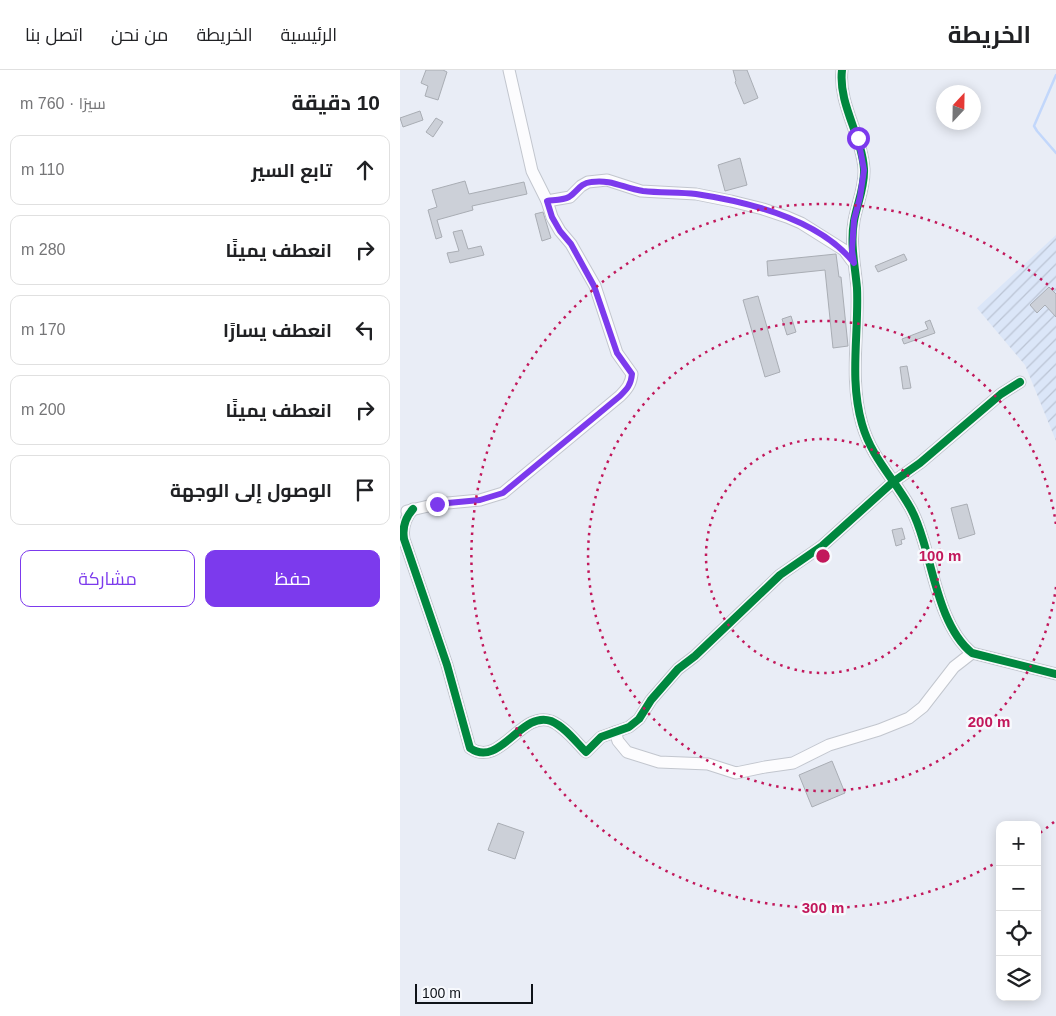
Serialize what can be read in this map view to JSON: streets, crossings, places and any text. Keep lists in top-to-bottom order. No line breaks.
{"scale_bar":"100 m","north":"top","page":{"header":"الخريطة","nav":["الرئيسية","الخريطة","من نحن","اتصل بنا"],"heading":["10 دقيقة","سيرًا · 760 m"],"list":[["تابع السير","110 m"],["انعطف يمينًا","280 m"],["انعطف يسارًا","170 m"],["انعطف يمينًا","200 m"],"الوصول إلى الوجهة"],"buttons":["حفظ","مشاركة"],"map_buttons":["+","−"],"scale":"100 m"},"rings":["100 m","200 m","300 m"]}
